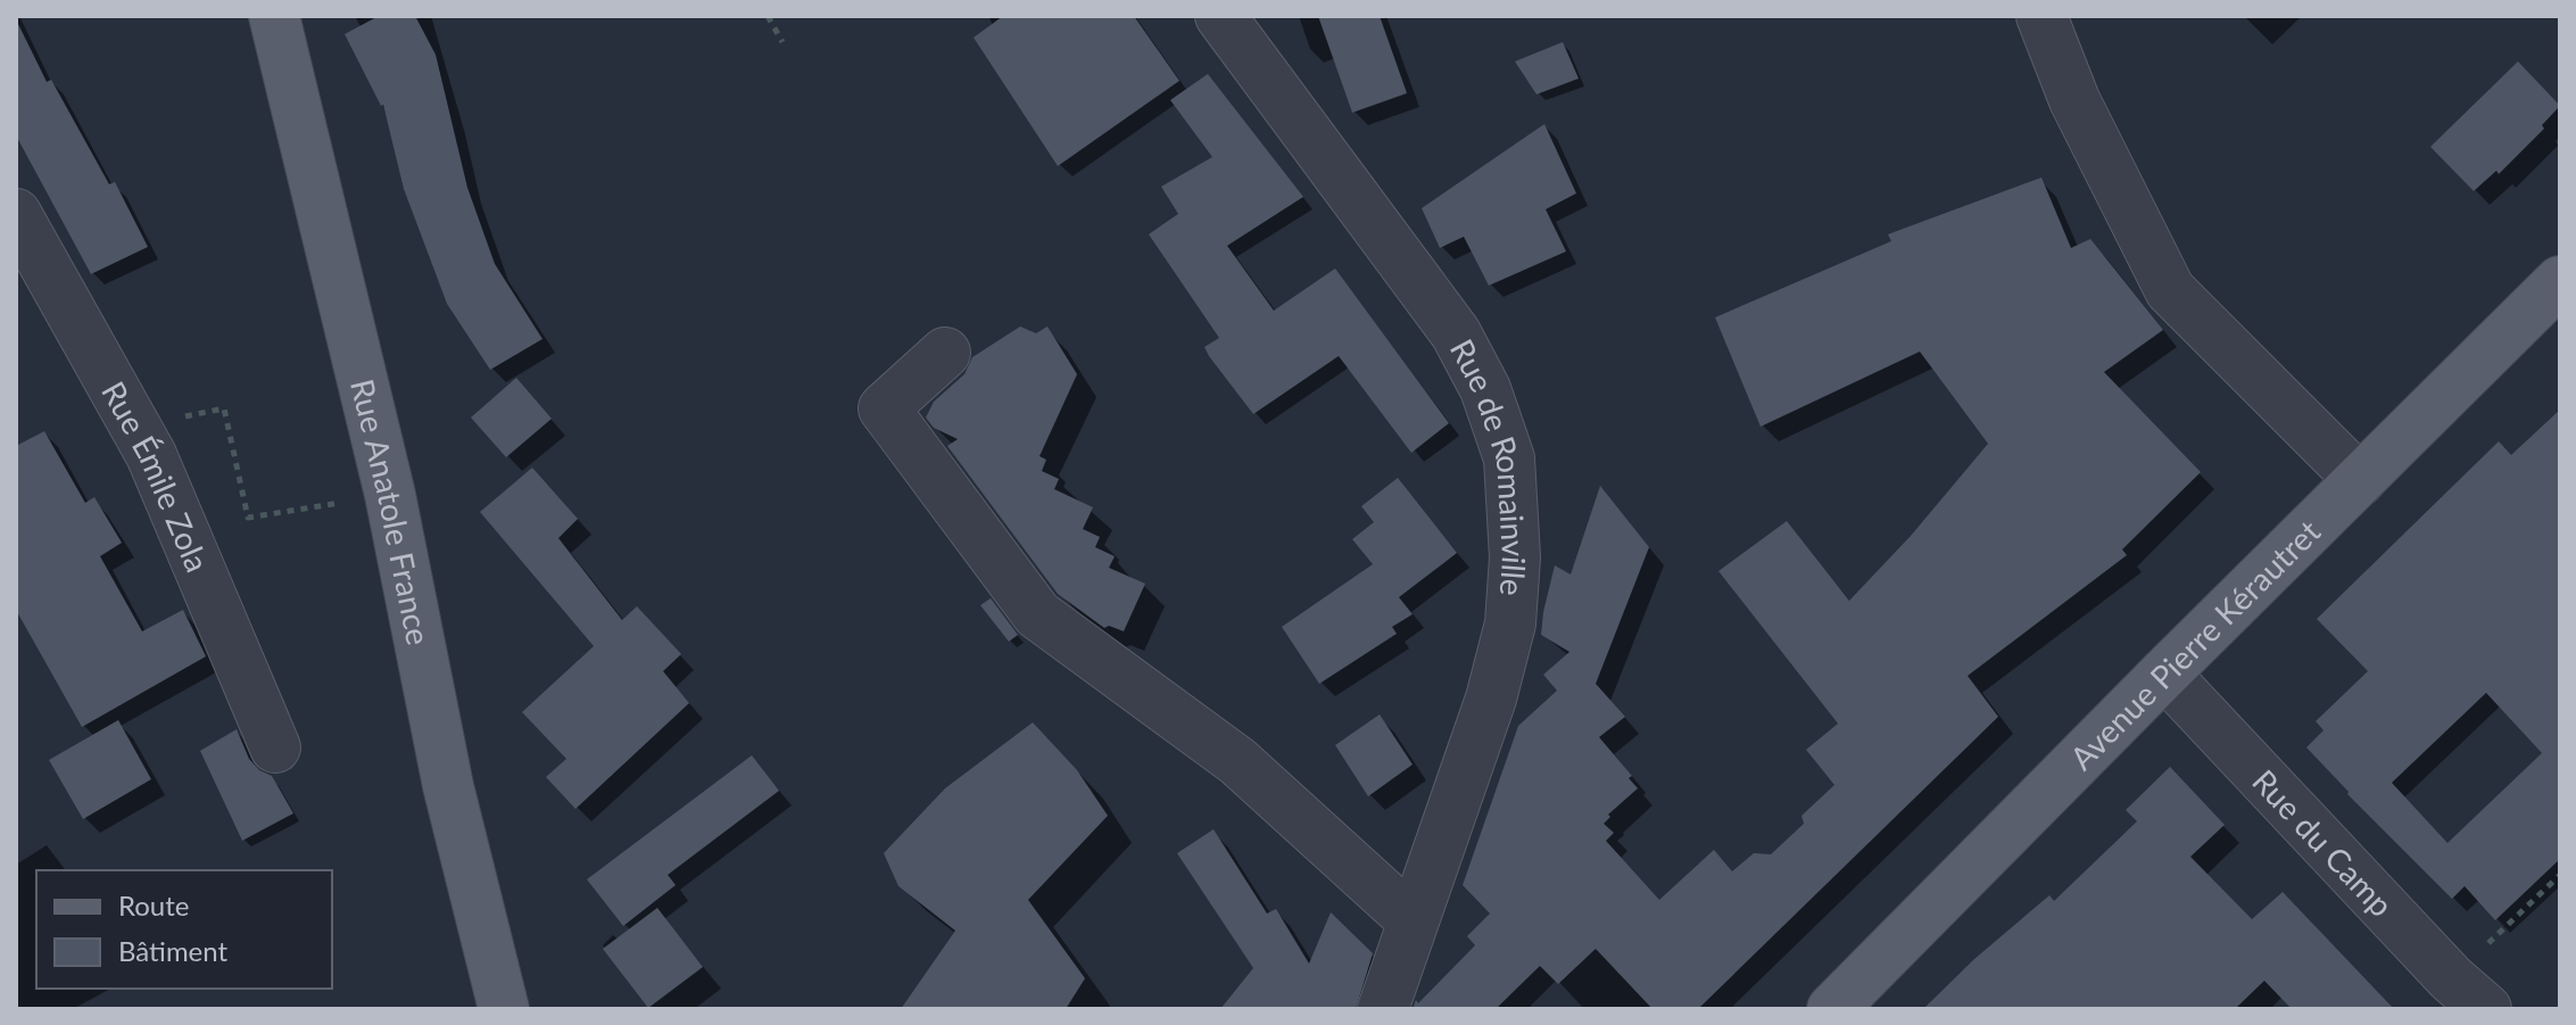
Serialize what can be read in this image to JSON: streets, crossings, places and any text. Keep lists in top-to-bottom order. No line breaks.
{"streets":{"main road":["Rue Anatole France","Avenue Pierre Kérautret"],"street":["Rue de Romainville","Rue Émile Zola","Rue du Camp"]},"crossings":[["Avenue Pierre Kérautret","Rue du Camp"]],"legend":["Route","Bâtiment"]}
